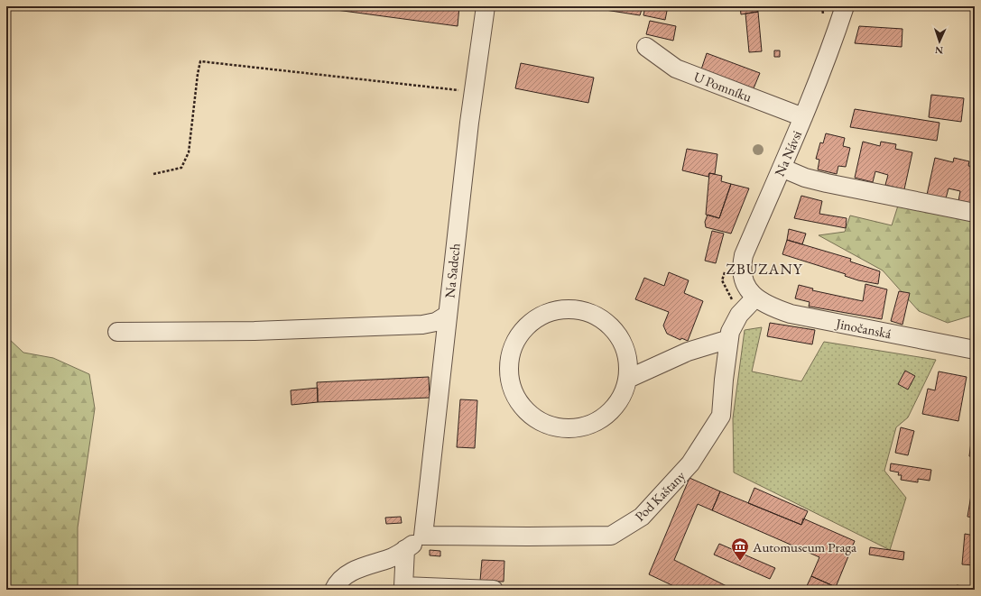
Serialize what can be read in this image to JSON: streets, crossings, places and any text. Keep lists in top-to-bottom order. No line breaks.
{"streets":{"street":["U Pomníku","Na Návsi","Na Sadech","Jinočanská","Pod Kaštany"]},"crossings":[["U Pomníku","Na Návsi"],["Na Návsi","Jinočanská"],["Na Návsi","Pod Kaštany"],["Na Sadech","Pod Kaštany"],["Jinočanská","Pod Kaštany"]],"districts":["ZBUZANY"],"places":{"museum":["Automuseum Praga"]},"north":"bottom"}
